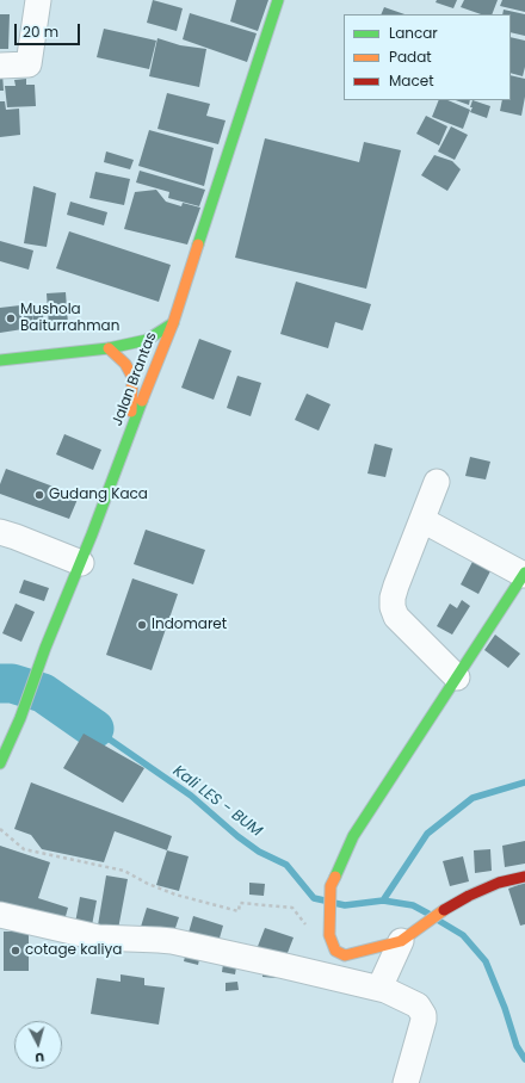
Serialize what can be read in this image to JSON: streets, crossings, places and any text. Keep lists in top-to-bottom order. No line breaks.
{"streets":{"main road":["Jalan Brantas"]},"water":["Kali LES - BUM"],"places":["Mushola Baiturrahman","Gudang Kaca","Indomaret","cotage kaliya"],"legend":["Lancar","Padat","Macet"],"scale_bar":"20 m","north":"bottom"}
